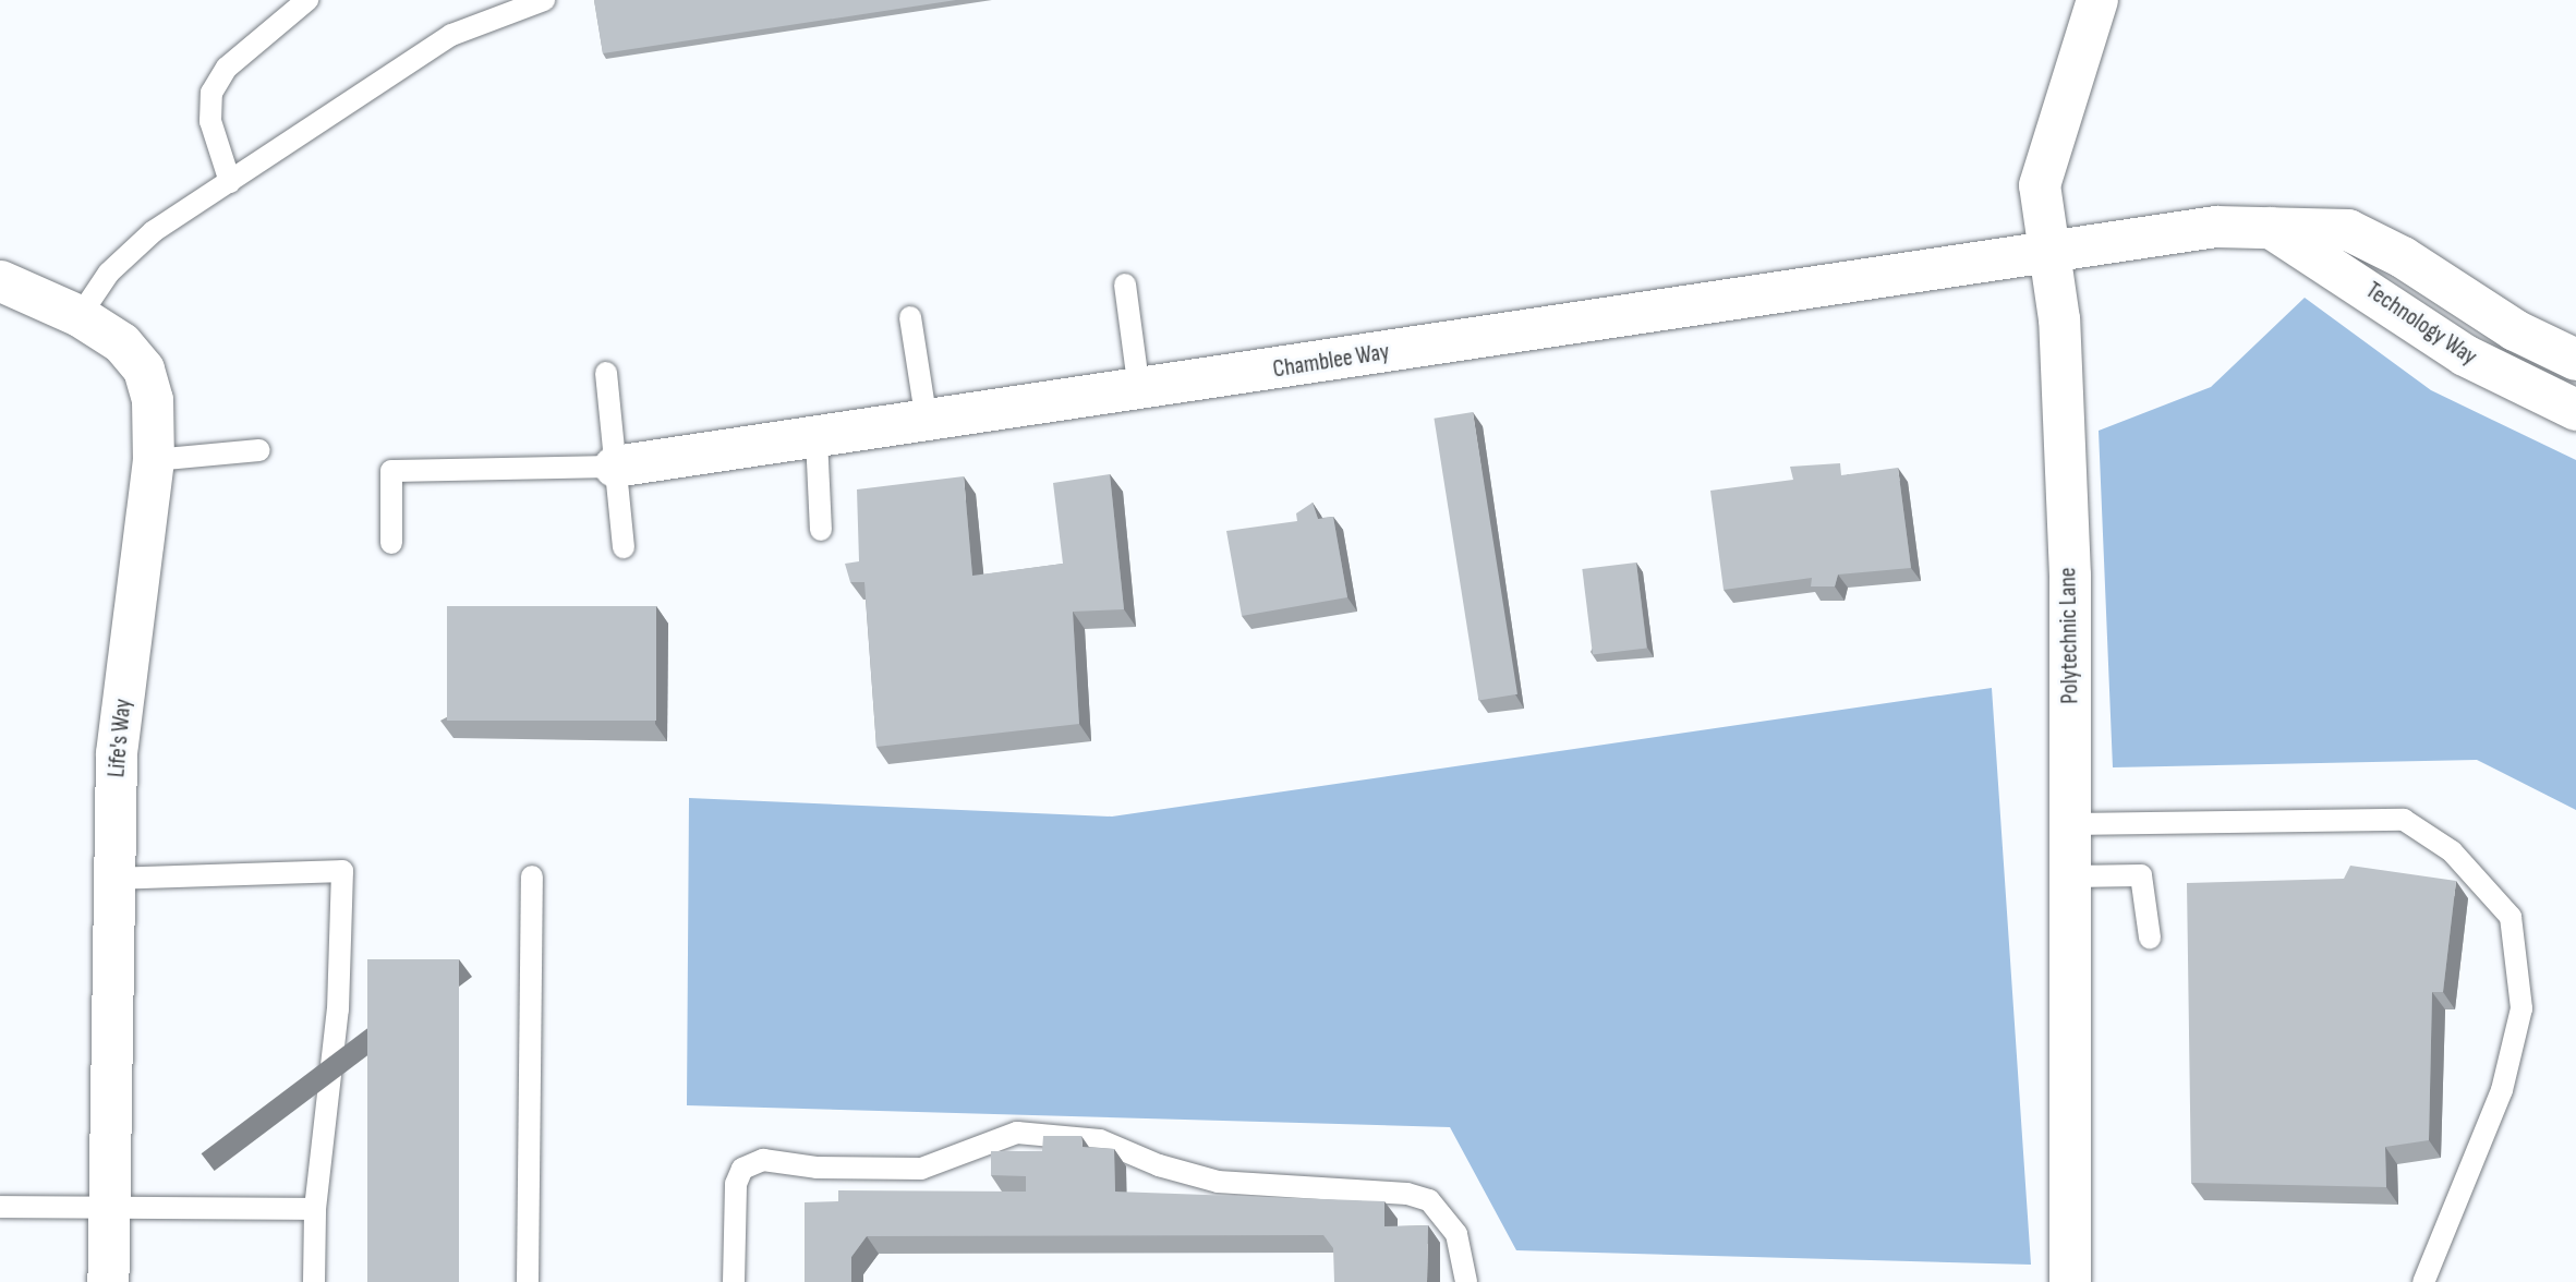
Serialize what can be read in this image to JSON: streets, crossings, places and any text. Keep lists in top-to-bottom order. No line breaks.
{"streets":{"street":["Technology Way","Chamblee Way","Polytechnic Lane","Life's Way"]},"crossings":[["Technology Way","Chamblee Way"],["Technology Way","Polytechnic Lane"],["Chamblee Way","Polytechnic Lane"]]}
